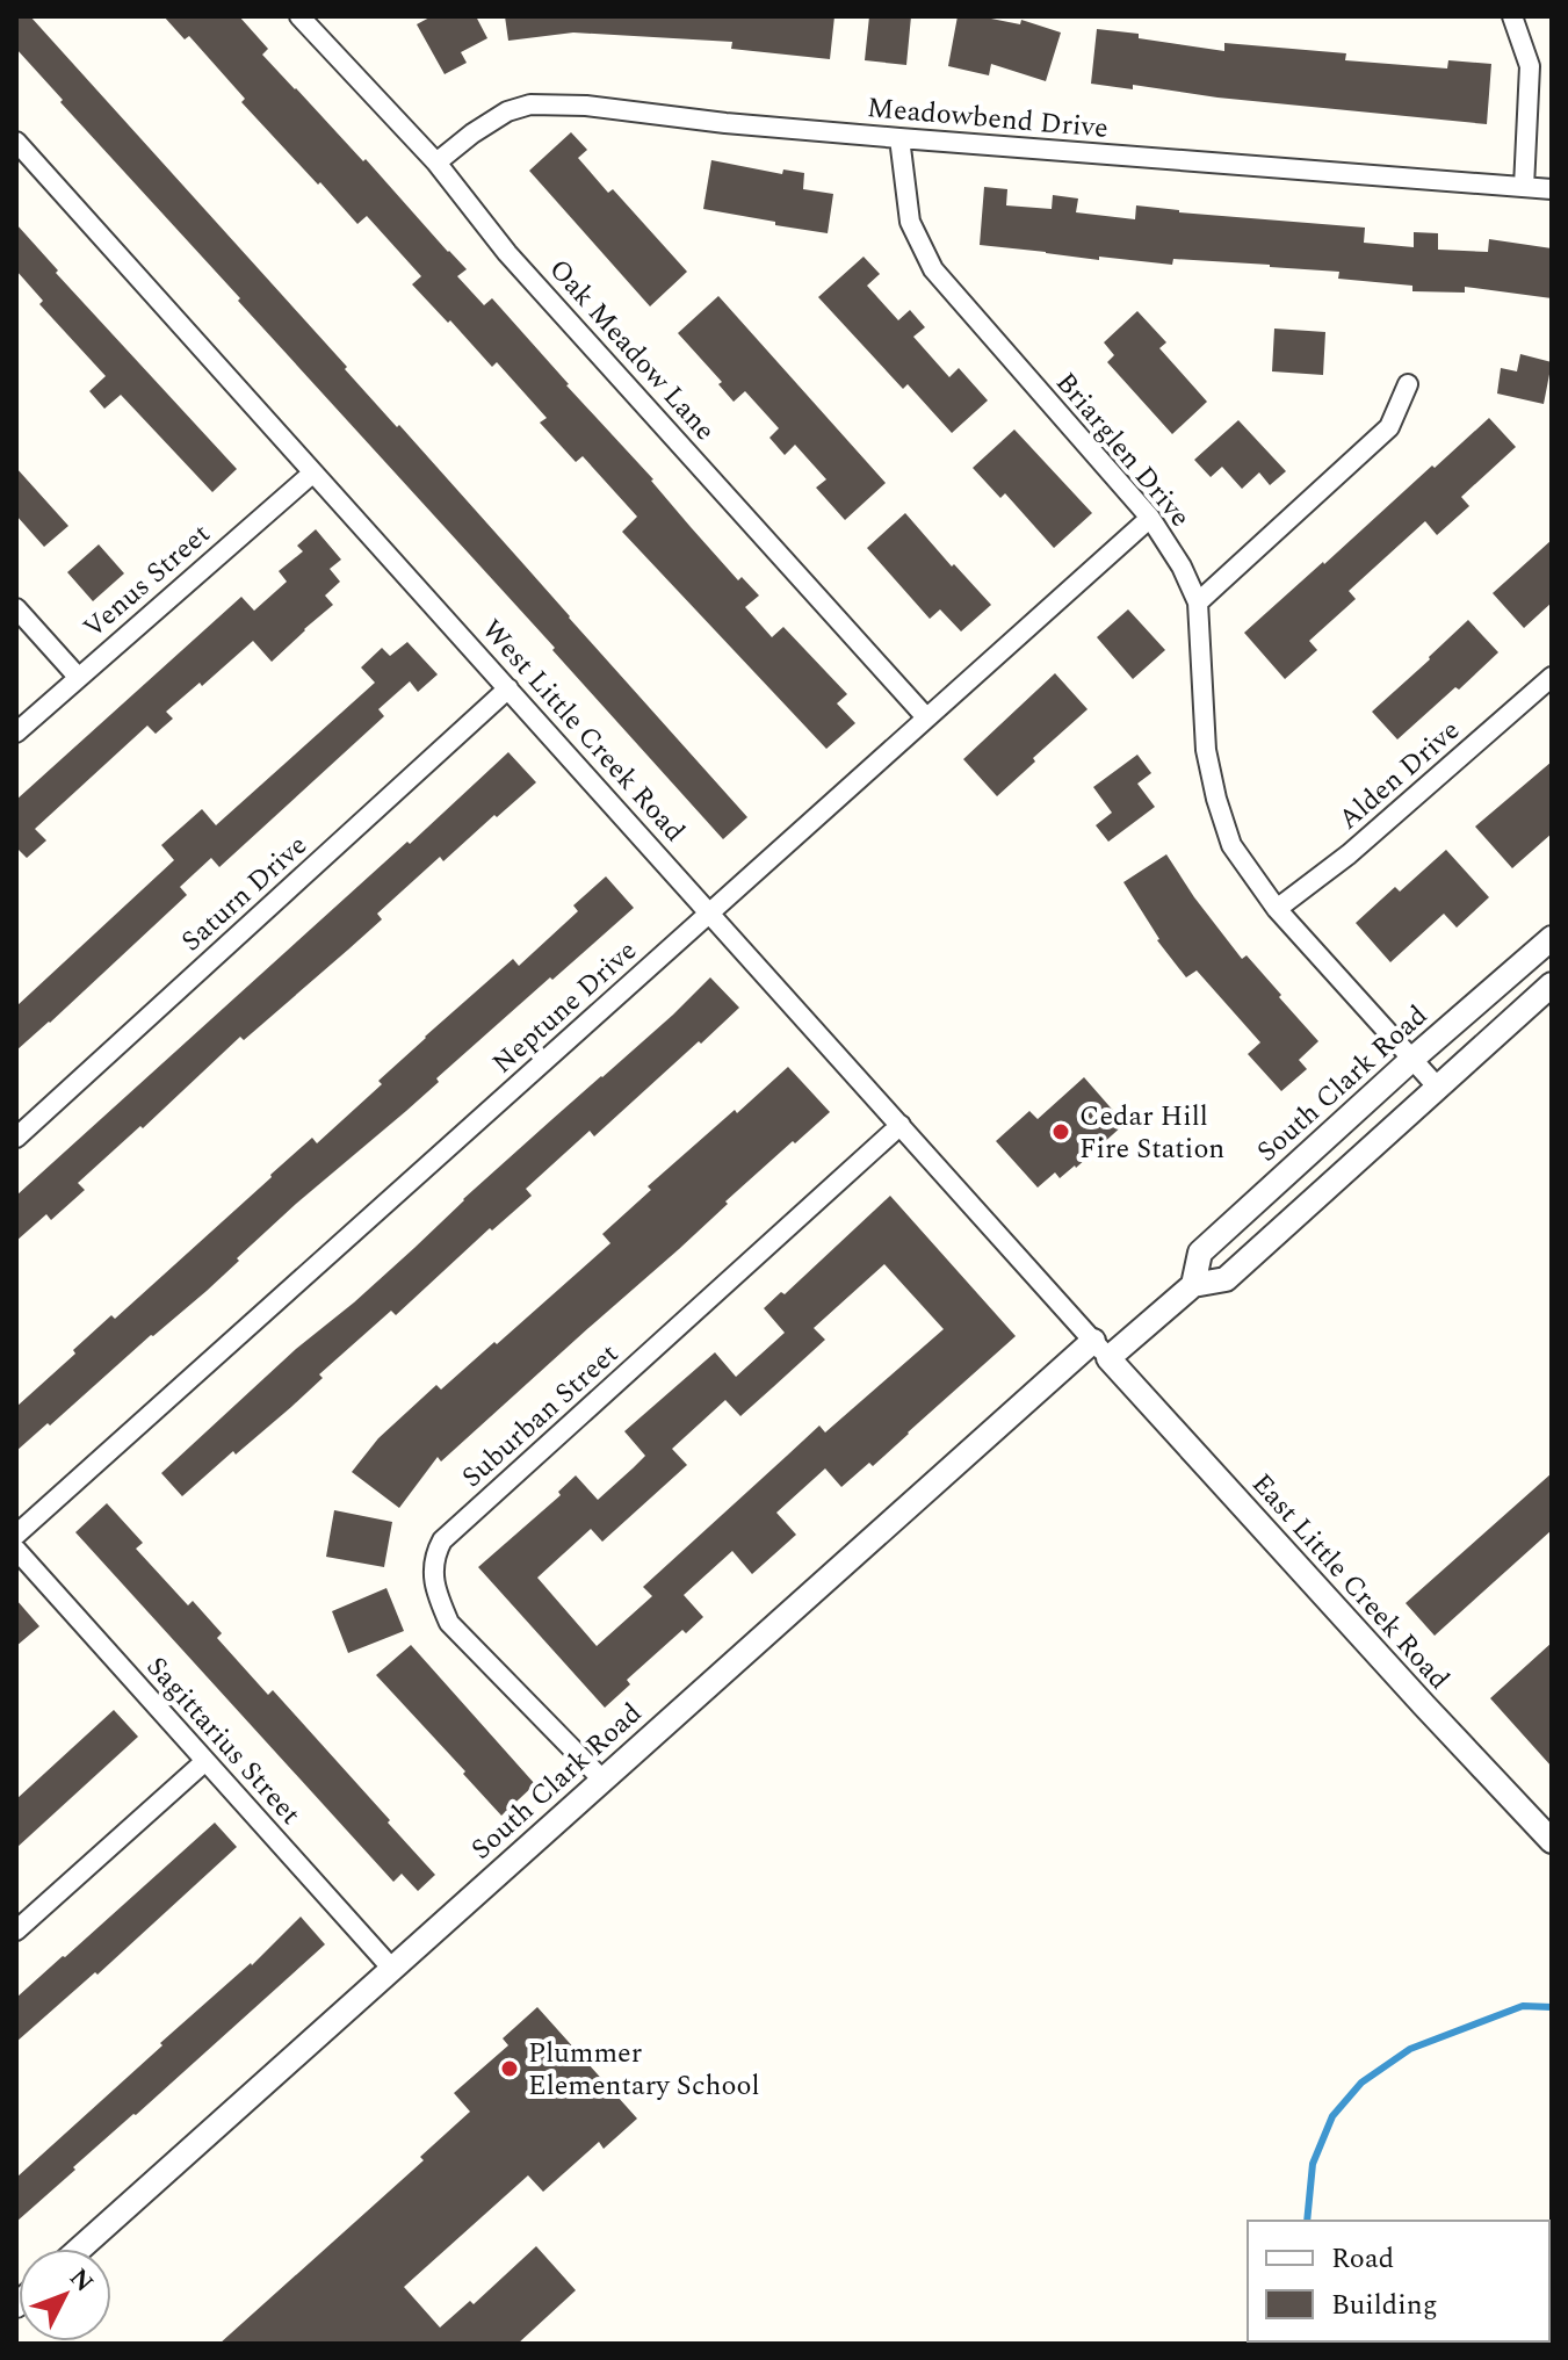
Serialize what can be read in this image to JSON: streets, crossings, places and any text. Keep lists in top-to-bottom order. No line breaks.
{"streets":{"street":["Meadowbend Drive","Oak Meadow Lane","Briarglen Drive","Venus Street","West Little Creek Road","Alden Drive","Saturn Drive","Neptune Drive","South Clark Road","Suburban Street","East Little Creek Road","Sagittarius Street"]},"crossings":[["Meadowbend Drive","Oak Meadow Lane"],["Meadowbend Drive","Briarglen Drive"],["Oak Meadow Lane","Neptune Drive"],["Briarglen Drive","Alden Drive"],["Briarglen Drive","Neptune Drive"],["Briarglen Drive","South Clark Road"],["Venus Street","West Little Creek Road"],["West Little Creek Road","Saturn Drive"],["West Little Creek Road","Neptune Drive"],["West Little Creek Road","South Clark Road"],["West Little Creek Road","Suburban Street"],["West Little Creek Road","East Little Creek Road"],["South Clark Road","Suburban Street"],["South Clark Road","East Little Creek Road"],["South Clark Road","Sagittarius Street"]],"places":["Cedar Hill Fire Station","Plummer Elementary School"],"legend":["Road","Building"],"north":"top right"}
